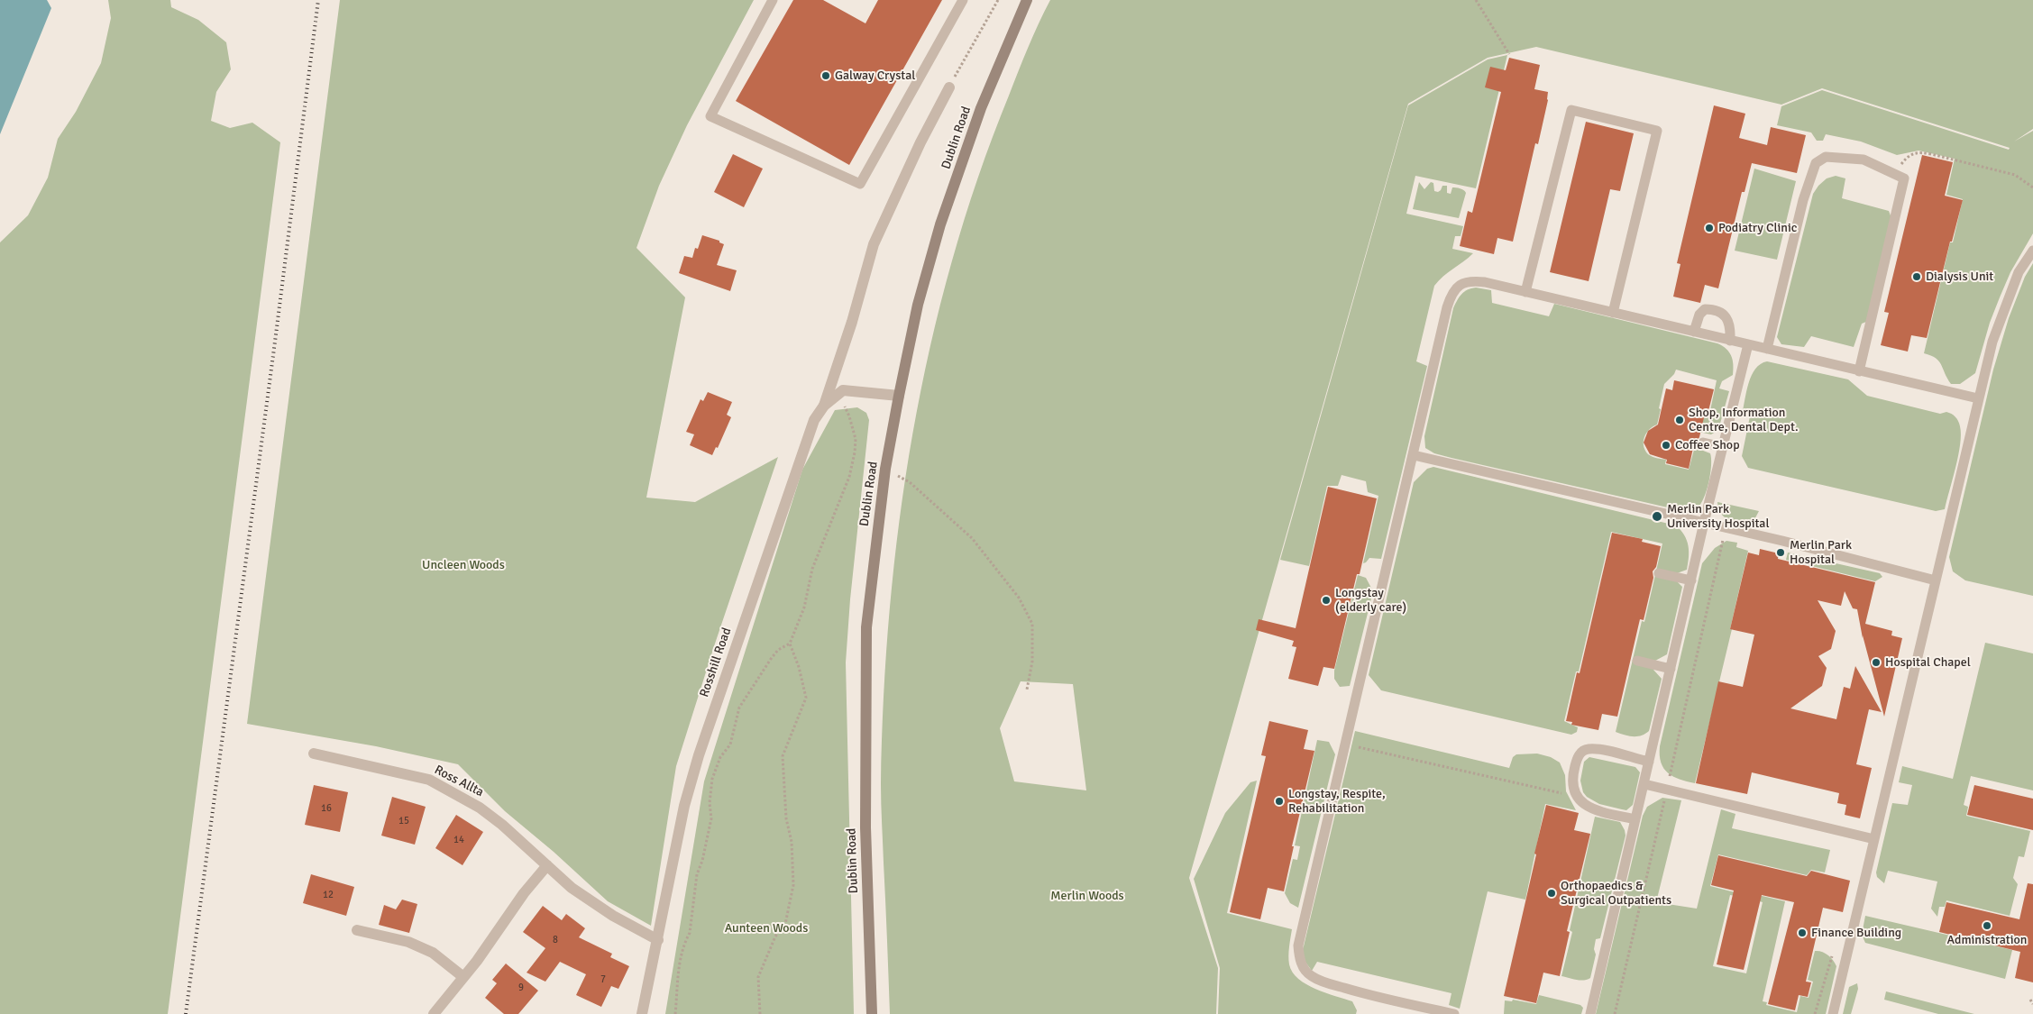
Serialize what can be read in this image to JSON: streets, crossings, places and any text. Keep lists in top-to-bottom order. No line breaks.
{"streets":{"main road":["Dublin Road"],"street":["Rosshill Road","Ross Allta"]},"crossings":[["Rosshill Road","Ross Allta"]],"parks":["Uncleen Woods","Merlin Woods","Aunteen Woods"],"places":["Galway Crystal","Podiatry Clinic","Dialysis Unit","Shop, Information Centre, Dental Dept.","Coffee Shop","Merlin Park University Hospital","Merlin Park Hospital","Longstay (elderly care)","Hospital Chapel","Longstay, Respite, Rehabilitation","Orthopaedics & Surgical Outpatients","Administration","Finance Building"],"house_numbers":["16","15","14","12","8","7","9"]}
